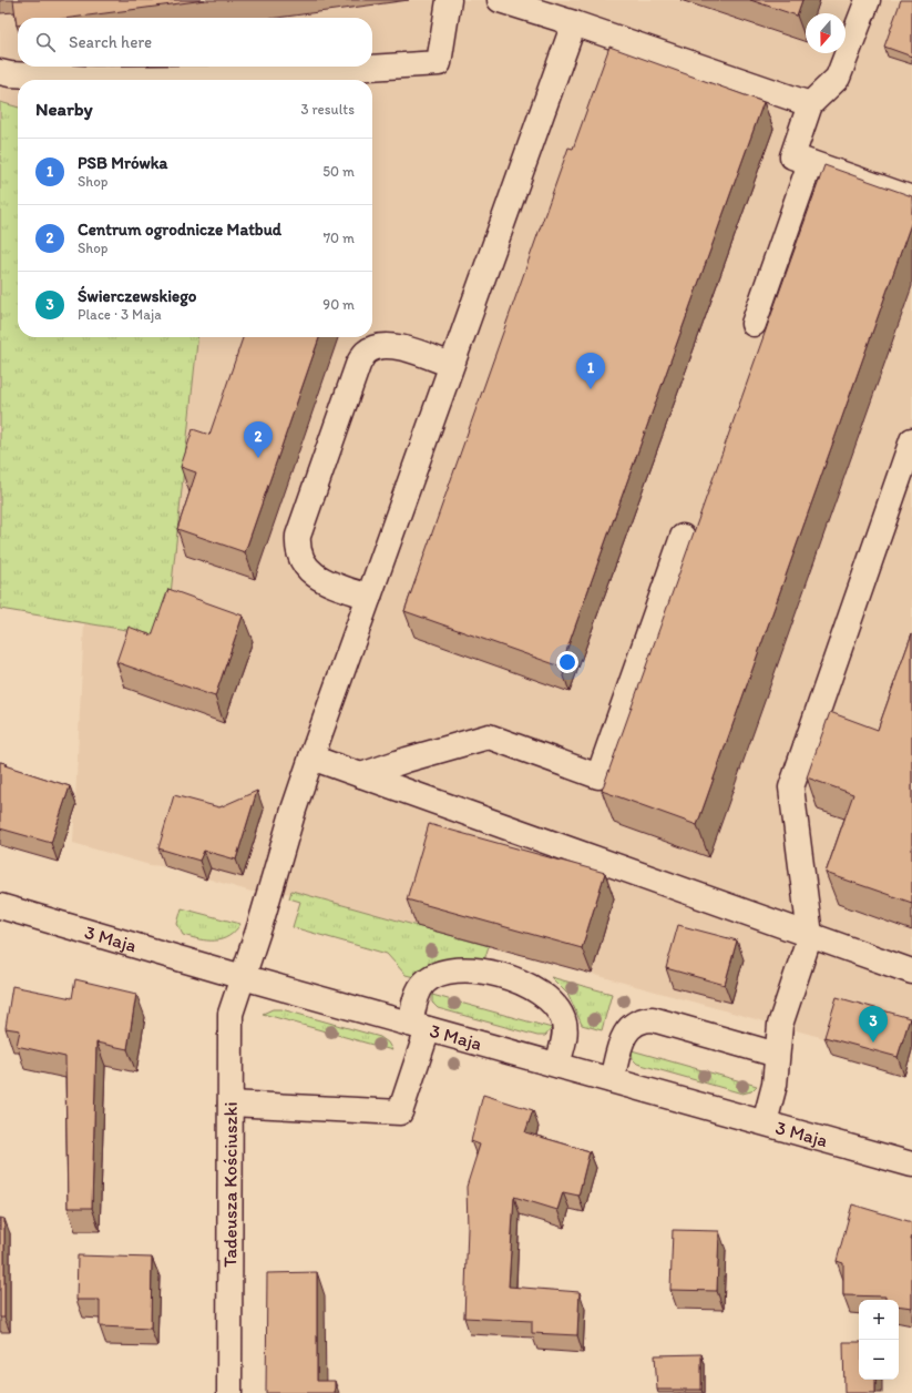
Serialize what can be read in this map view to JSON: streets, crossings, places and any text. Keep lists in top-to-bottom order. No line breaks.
{"streets":{"street":["3 Maja","Tadeusza Kościuszki"]},"crossings":[["3 Maja","Tadeusza Kościuszki"]],"north":"bottom","page":{"search":"Search here","heading":["Nearby","3 results"],"list":[{"mark":"1","name":"PSB Mrówka","note":"Shop","value":"50 m"},{"mark":"2","name":"Centrum ogrodnicze Matbud","note":"Shop","value":"70 m"},{"mark":"3","name":"Świerczewskiego","note":"Place · 3 Maja","value":"90 m"}],"pins":["1","2","3"],"map_buttons":["+","−"]}}
